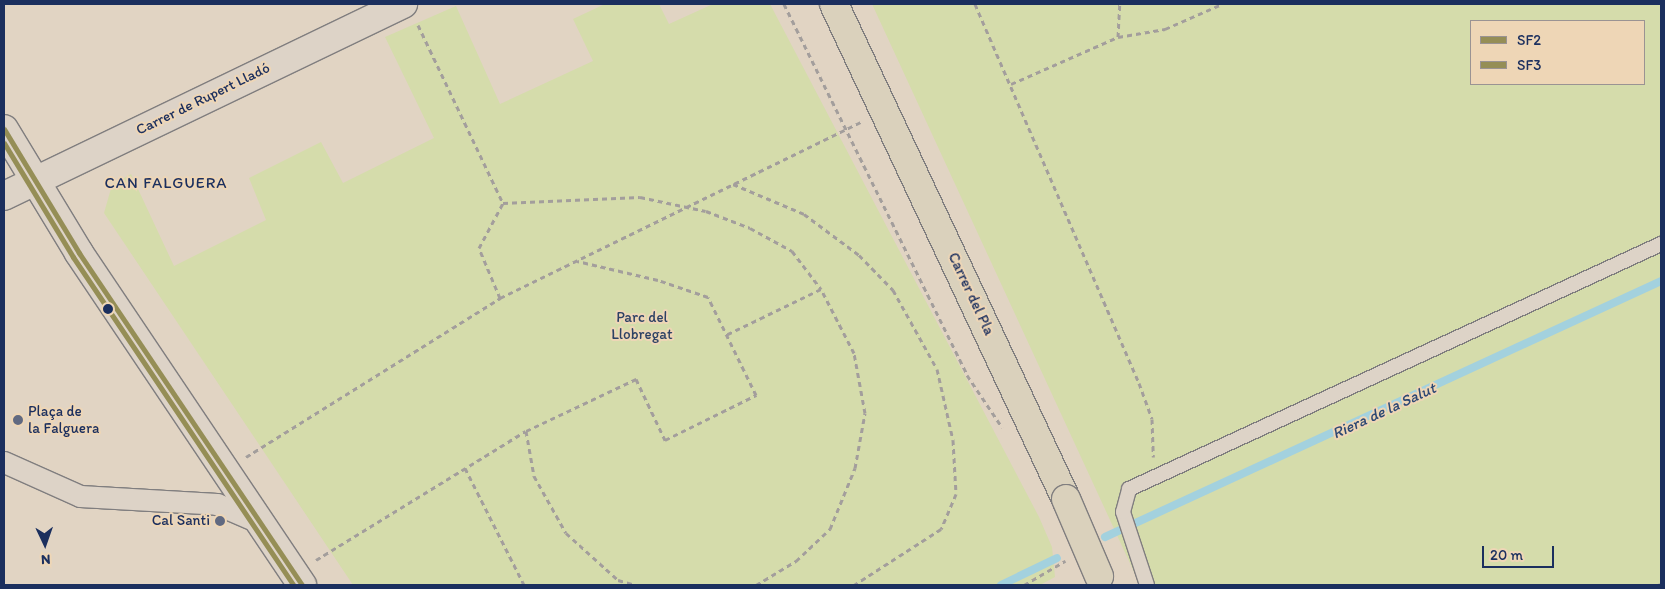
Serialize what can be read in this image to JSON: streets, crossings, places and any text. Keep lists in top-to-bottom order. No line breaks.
{"streets":{"main road":["Carrer del Pla"],"street":["Carrer de Rupert Lladó"]},"districts":["CAN FALGUERA"],"water":["Riera de la Salut"],"parks":["Parc del Llobregat"],"places":["Plaça de la Falguera","Cal Santi"],"lines":["transit line SF2","transit line SF3"],"legend":["SF2","SF3"],"scale_bar":"20 m","north":"bottom"}
